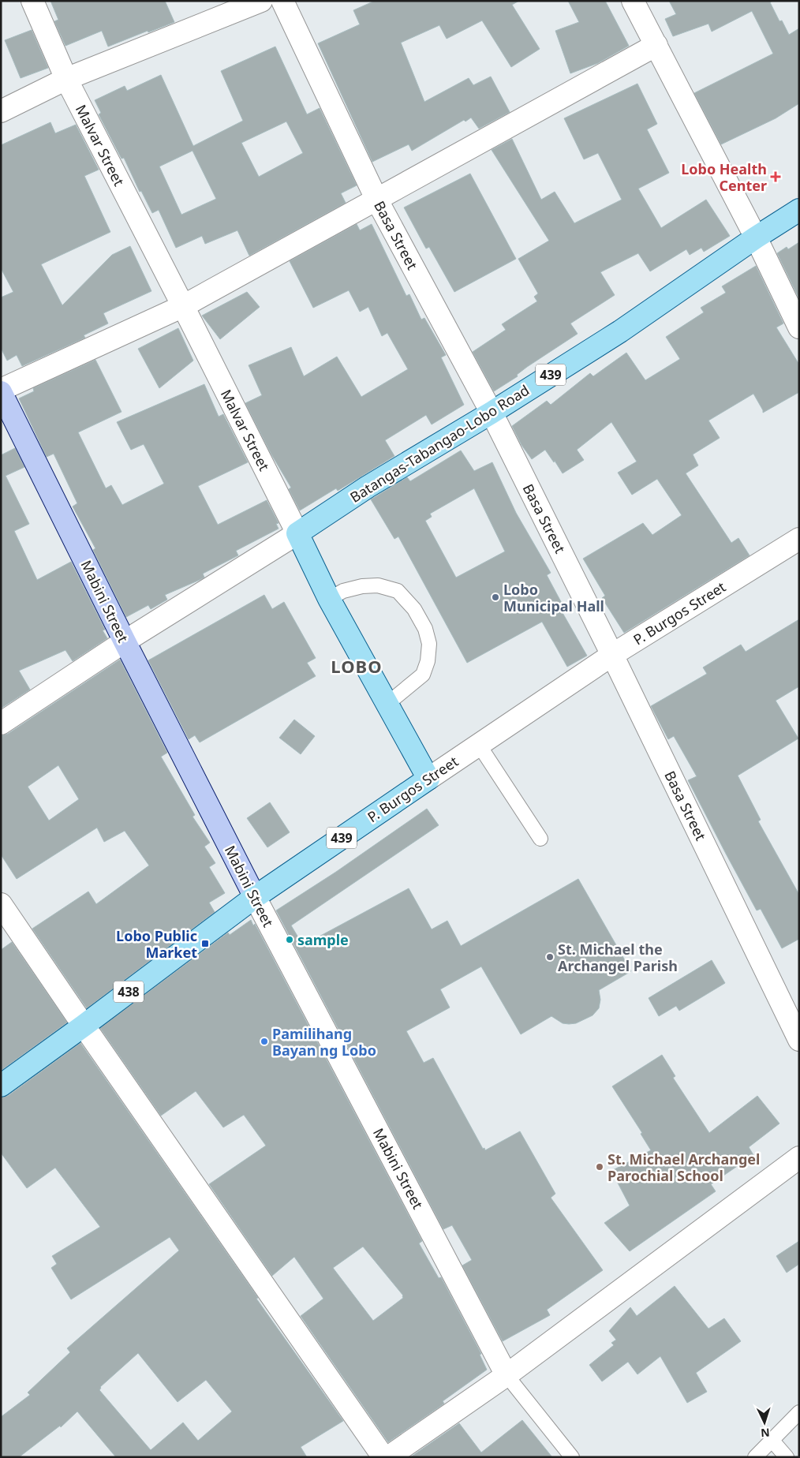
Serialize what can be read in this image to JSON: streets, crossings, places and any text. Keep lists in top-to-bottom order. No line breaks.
{"streets":{"main road":["Malvar Street","439","Batangas-Tabangao-Lobo Road","Mabini Street","P. Burgos Street","438"],"street":["Basa Street"]},"crossings":[["Malvar Street","Batangas-Tabangao-Lobo Road"],["Malvar Street","P. Burgos Street"],["Basa Street","Batangas-Tabangao-Lobo Road"],["Basa Street","P. Burgos Street"],["Mabini Street","P. Burgos Street"]],"districts":["LOBO"],"places":{"health":["Lobo Health Center"],"other":["Lobo Municipal Hall","sample","St. Michael the Archangel Parish","Pamilihang Bayan ng Lobo","St. Michael Archangel Parochial School"],"transit":["Lobo Public Market"]},"north":"bottom"}
